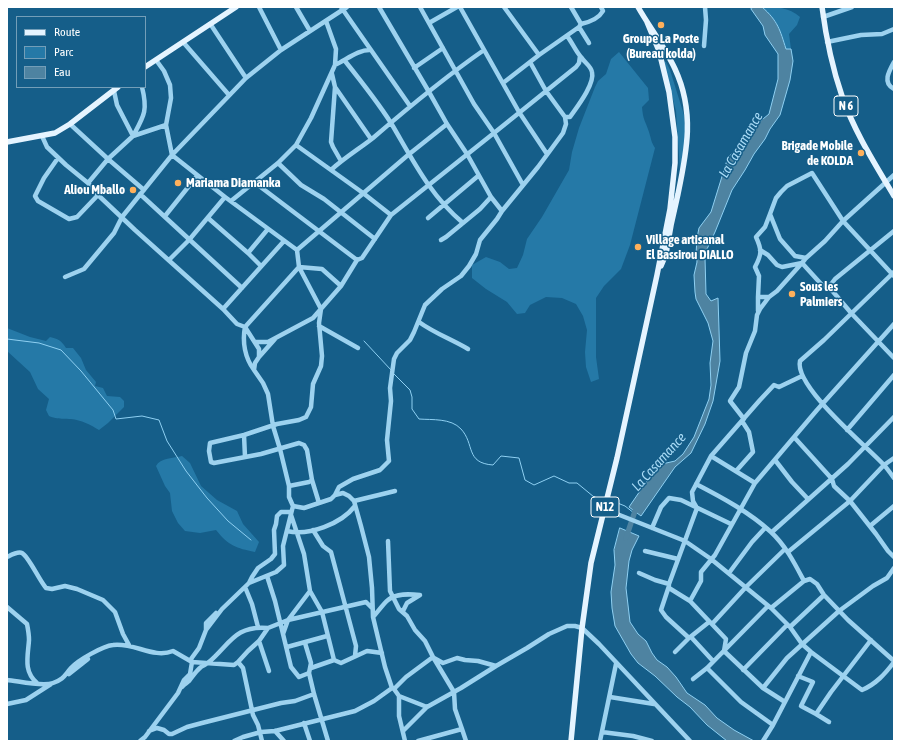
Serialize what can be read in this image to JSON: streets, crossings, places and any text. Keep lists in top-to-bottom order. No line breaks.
{"streets":{"main road":["N 6","N12"]},"water":["La Casamance"],"places":["Groupe La Poste (Bureau kolda)","Brigade Mobile de KOLDA","Mariama Diamanka","Aliou Mballo","Village artisanal El Bassirou DIALLO","Sous les Palmiers"],"legend":["Route","Parc","Eau"]}
